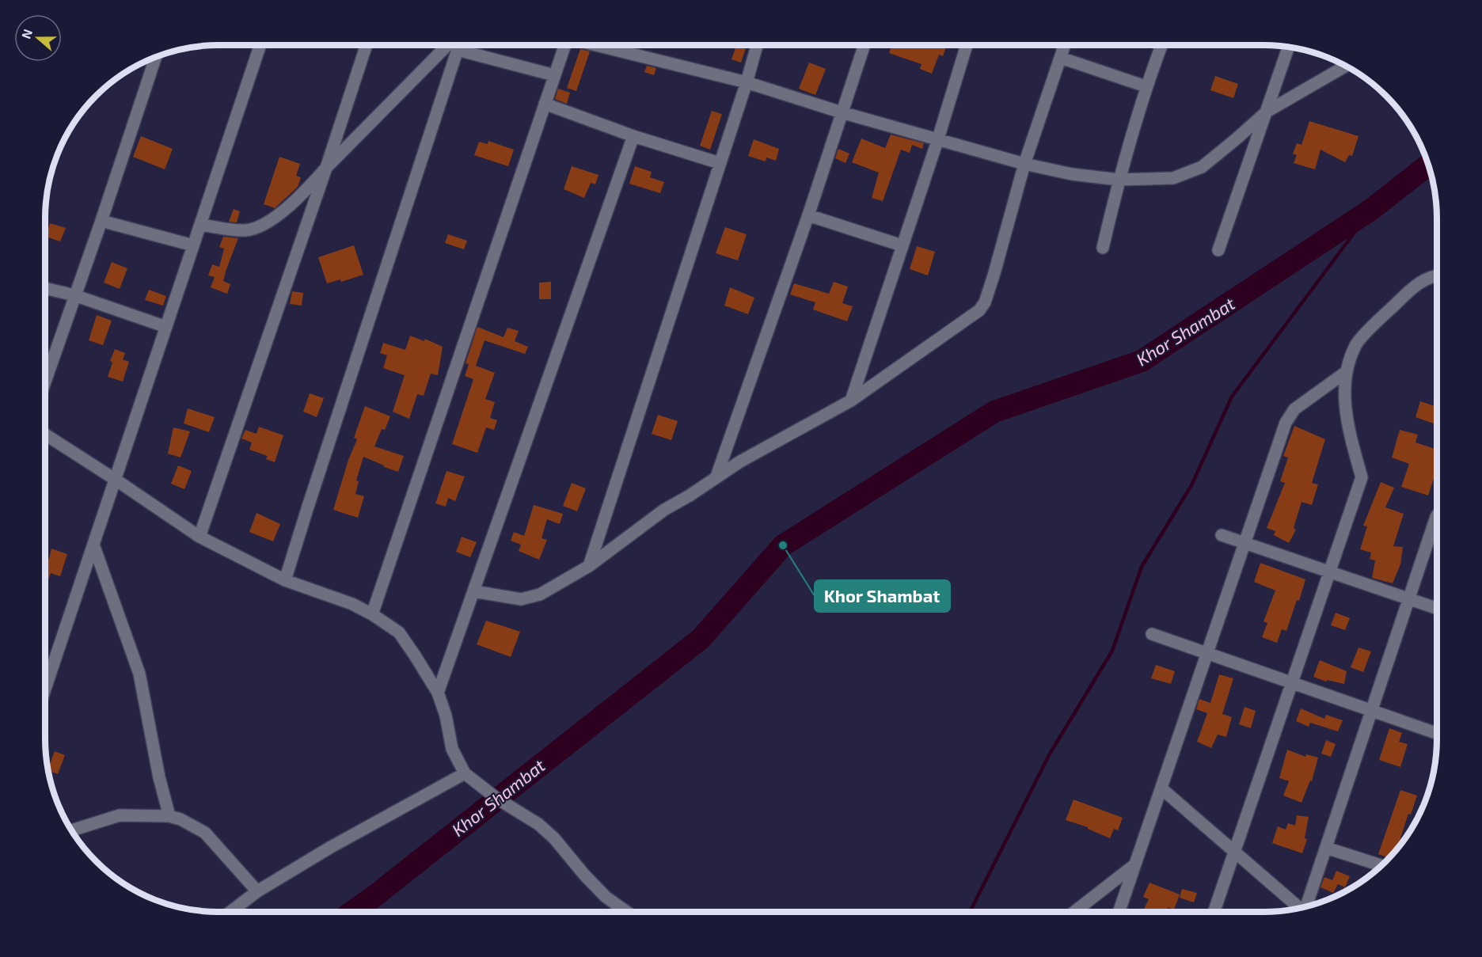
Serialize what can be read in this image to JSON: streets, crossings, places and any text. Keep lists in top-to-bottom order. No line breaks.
{"water":["Khor Shambat"],"places":["Khor Shambat"],"north":"left"}
